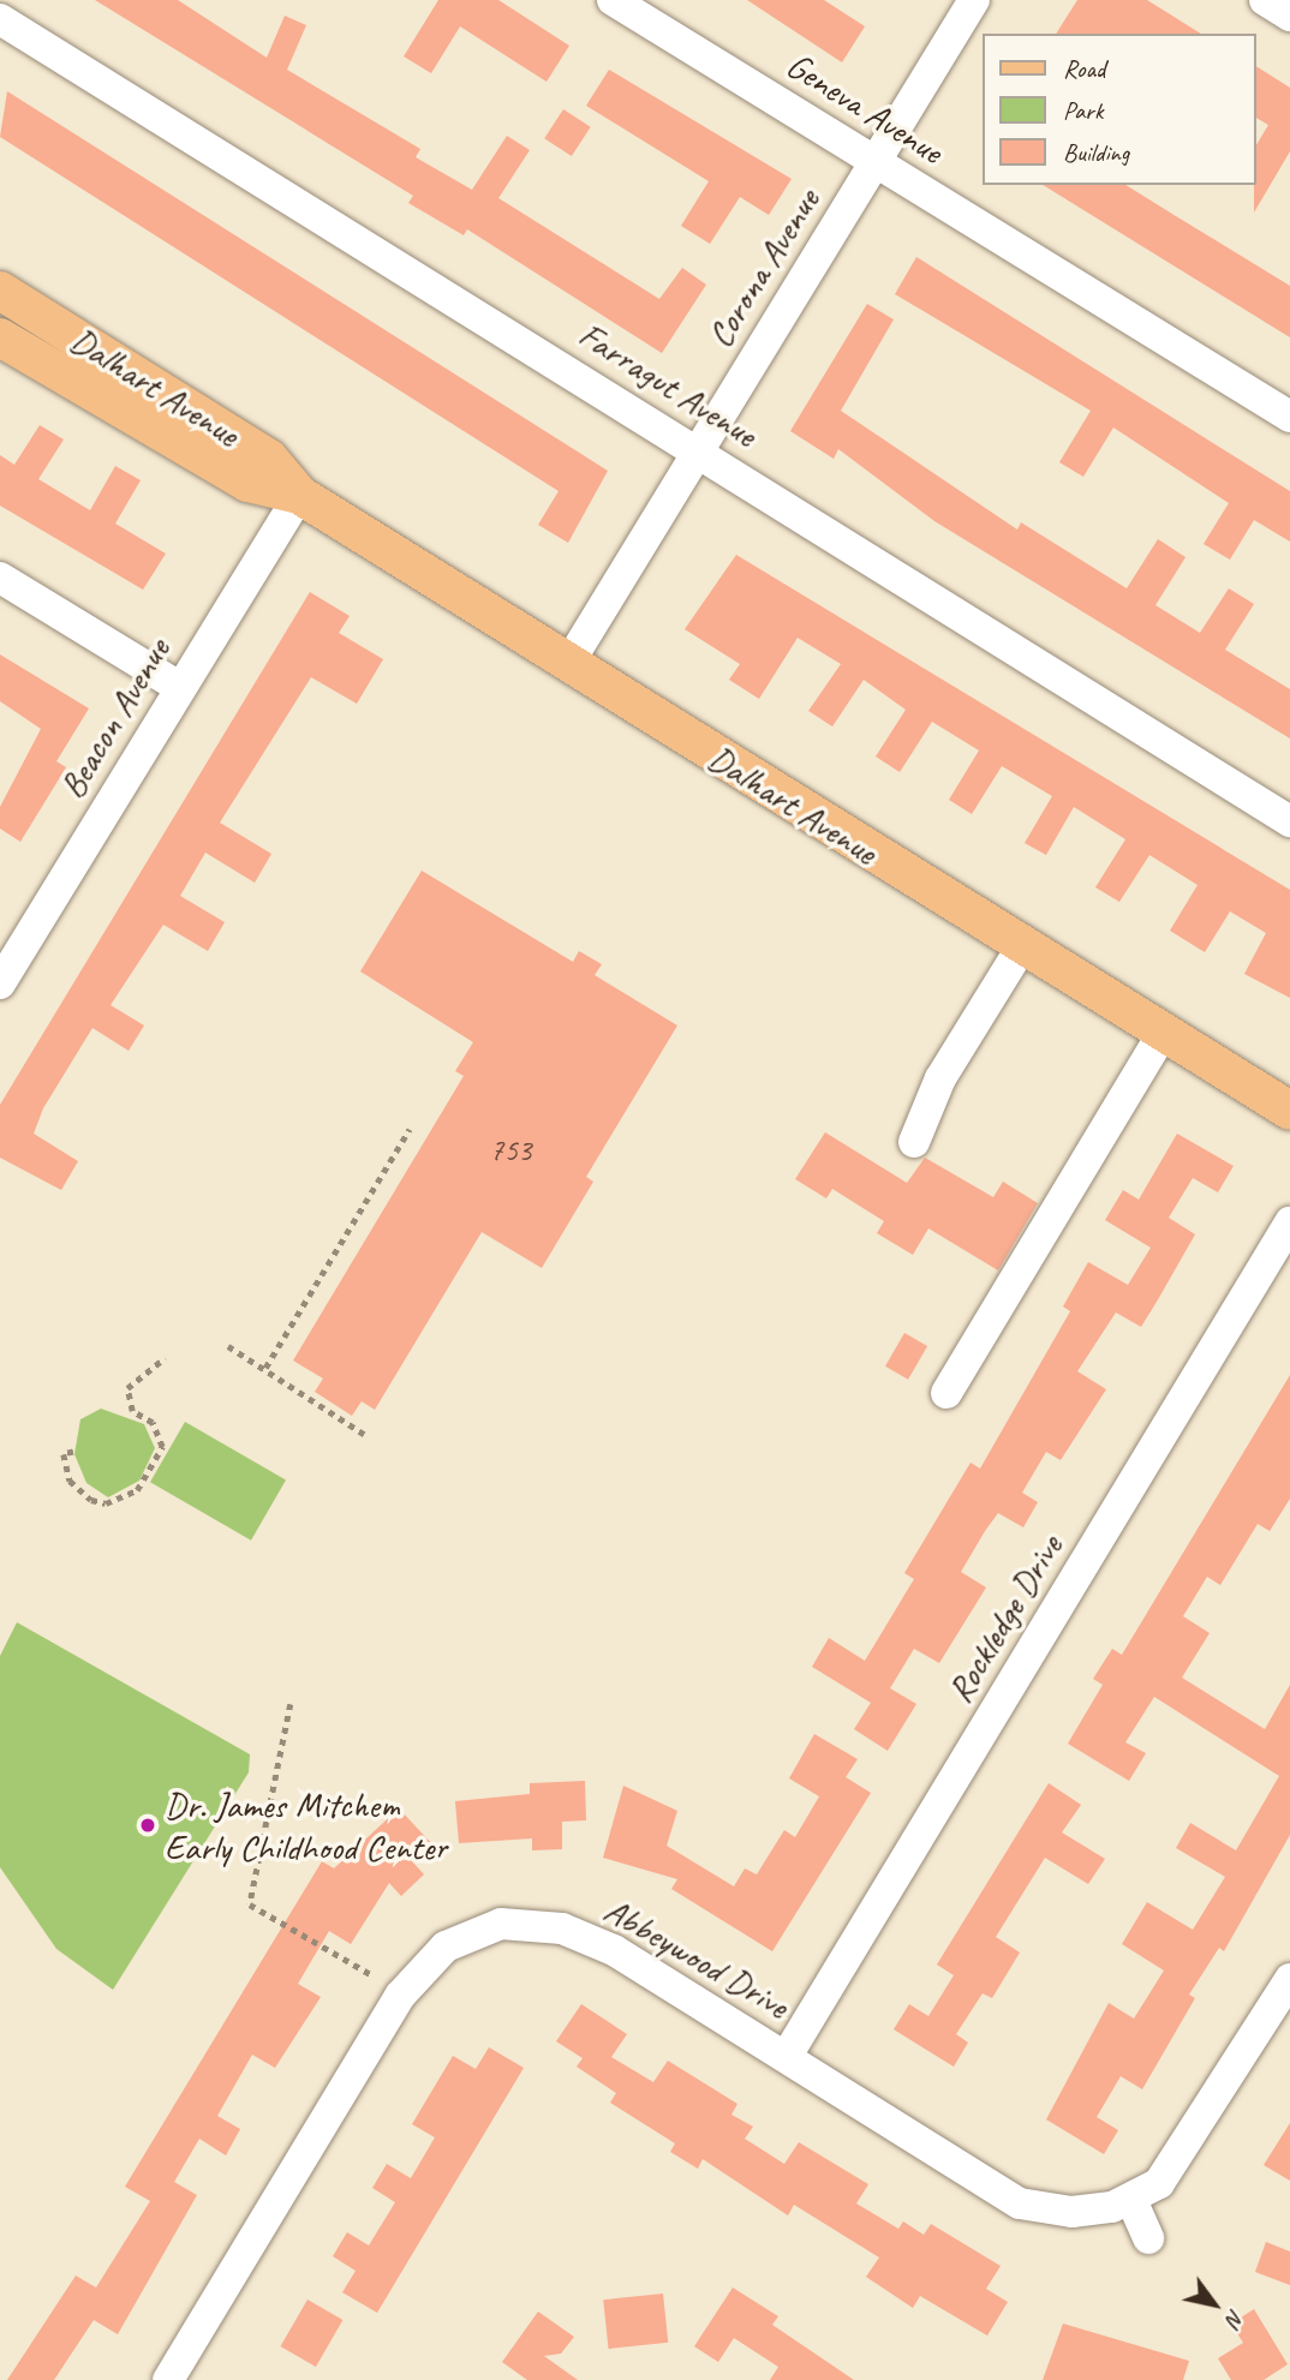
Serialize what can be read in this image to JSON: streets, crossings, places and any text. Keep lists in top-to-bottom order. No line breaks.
{"streets":{"main road":["Dalhart Avenue"],"street":["Geneva Avenue","Corona Avenue","Farragut Avenue","Beacon Avenue","Rockledge Drive","Abbeywood Drive"]},"crossings":[["Geneva Avenue","Corona Avenue"],["Corona Avenue","Farragut Avenue"],["Corona Avenue","Dalhart Avenue"],["Dalhart Avenue","Beacon Avenue"],["Rockledge Drive","Abbeywood Drive"]],"places":["Dr. James Mitchem Early Childhood Center"],"house_numbers":["753"],"legend":["Road","Park","Building"],"north":"bottom right"}
